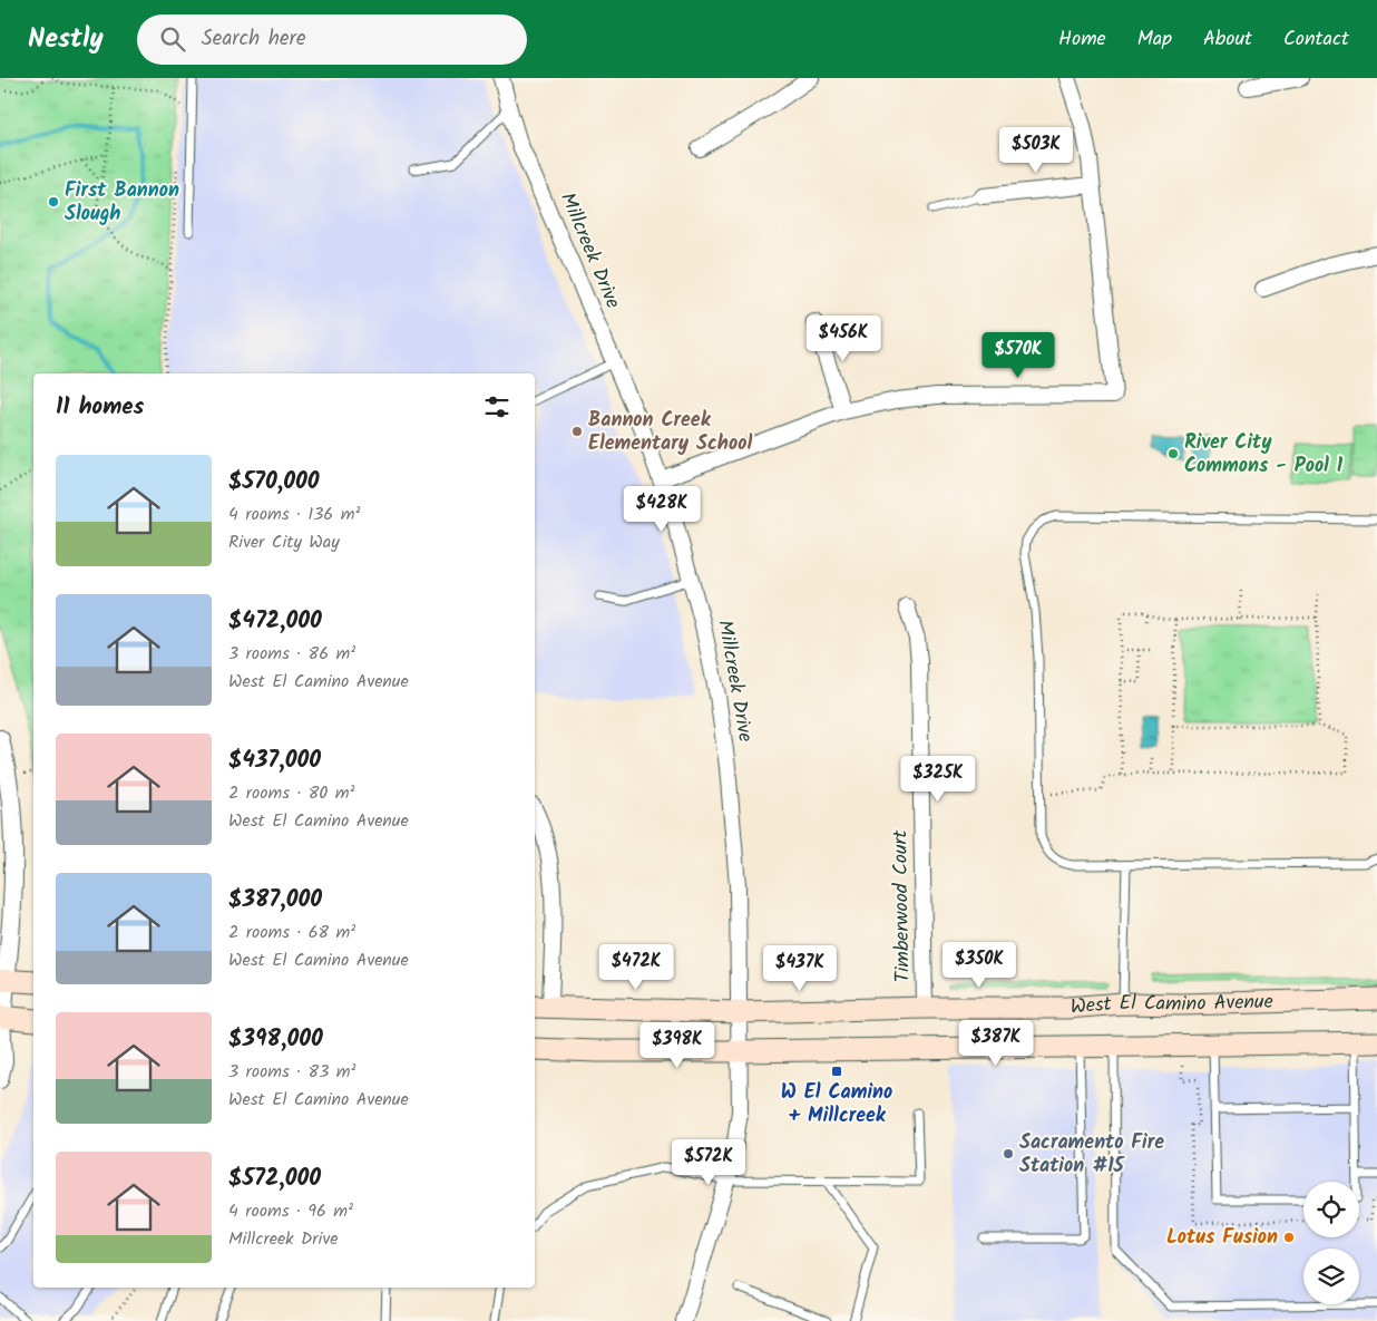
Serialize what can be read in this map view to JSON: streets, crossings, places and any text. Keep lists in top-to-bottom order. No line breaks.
{"streets":{"main road":["West El Camino Avenue"],"street":["Millcreek Drive","Timberwood Court"]},"crossings":[["Millcreek Drive","West El Camino Avenue"],["Timberwood Court","West El Camino Avenue"]],"places":{"other":["First Bannon Slough","Bannon Creek Elementary School","River City Commons - Pool 1","Sacramento Fire Station #15","Lotus Fusion"],"transit":["W El Camino + Millcreek"]},"page":{"header":"Nestly","search":"Search here","nav":["Home","Map","About","Contact"],"price":["$503K","$456K","$570K","$428K","$325K","$350K","$472K","$437K","$387K","$398K","$572K"],"heading":"11 homes","list":[{"name":"$570,000","note":"4 rooms · 136 m² · River City Way"},{"name":"$472,000","note":"3 rooms · 86 m² · West El Camino Avenue"},{"name":"$437,000","note":"2 rooms · 80 m² · West El Camino Avenue"},{"name":"$387,000","note":"2 rooms · 68 m² · West El Camino Avenue"},{"name":"$398,000","note":"3 rooms · 83 m² · West El Camino Avenue"},{"name":"$572,000","note":"4 rooms · 96 m² · Millcreek Drive"}]}}
